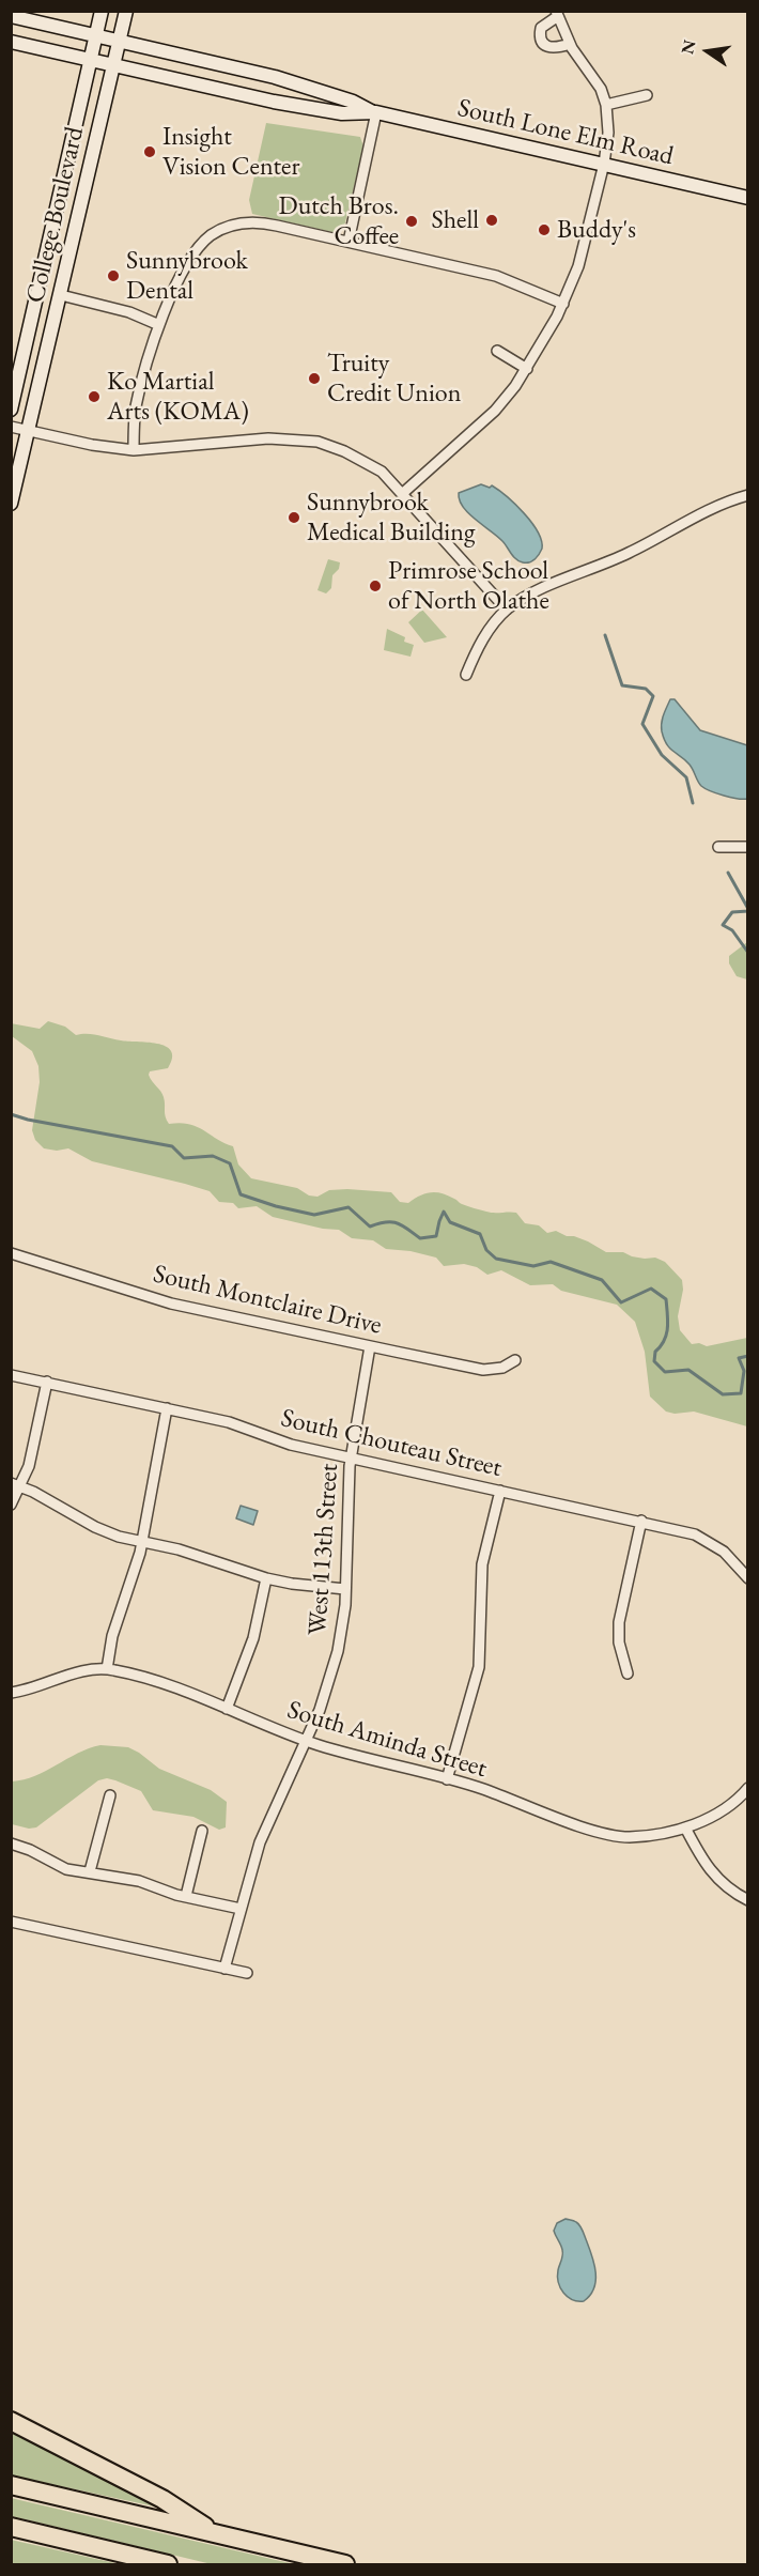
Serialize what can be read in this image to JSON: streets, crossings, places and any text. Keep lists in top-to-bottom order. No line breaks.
{"streets":{"street":["South Lone Elm Road","College Boulevard","South Montclaire Drive","South Chouteau Street","West 113th Street","South Aminda Street"]},"crossings":[["South Lone Elm Road","College Boulevard"],["South Montclaire Drive","West 113th Street"],["South Chouteau Street","West 113th Street"],["West 113th Street","South Aminda Street"]],"places":["Insight Vision Center","Shell","Dutch Bros. Coffee","Buddy's","Sunnybrook Dental","Truity Credit Union","Ko Martial Arts (KOMA)","Sunnybrook Medical Building","Primrose School of North Olathe"],"north":"left"}
